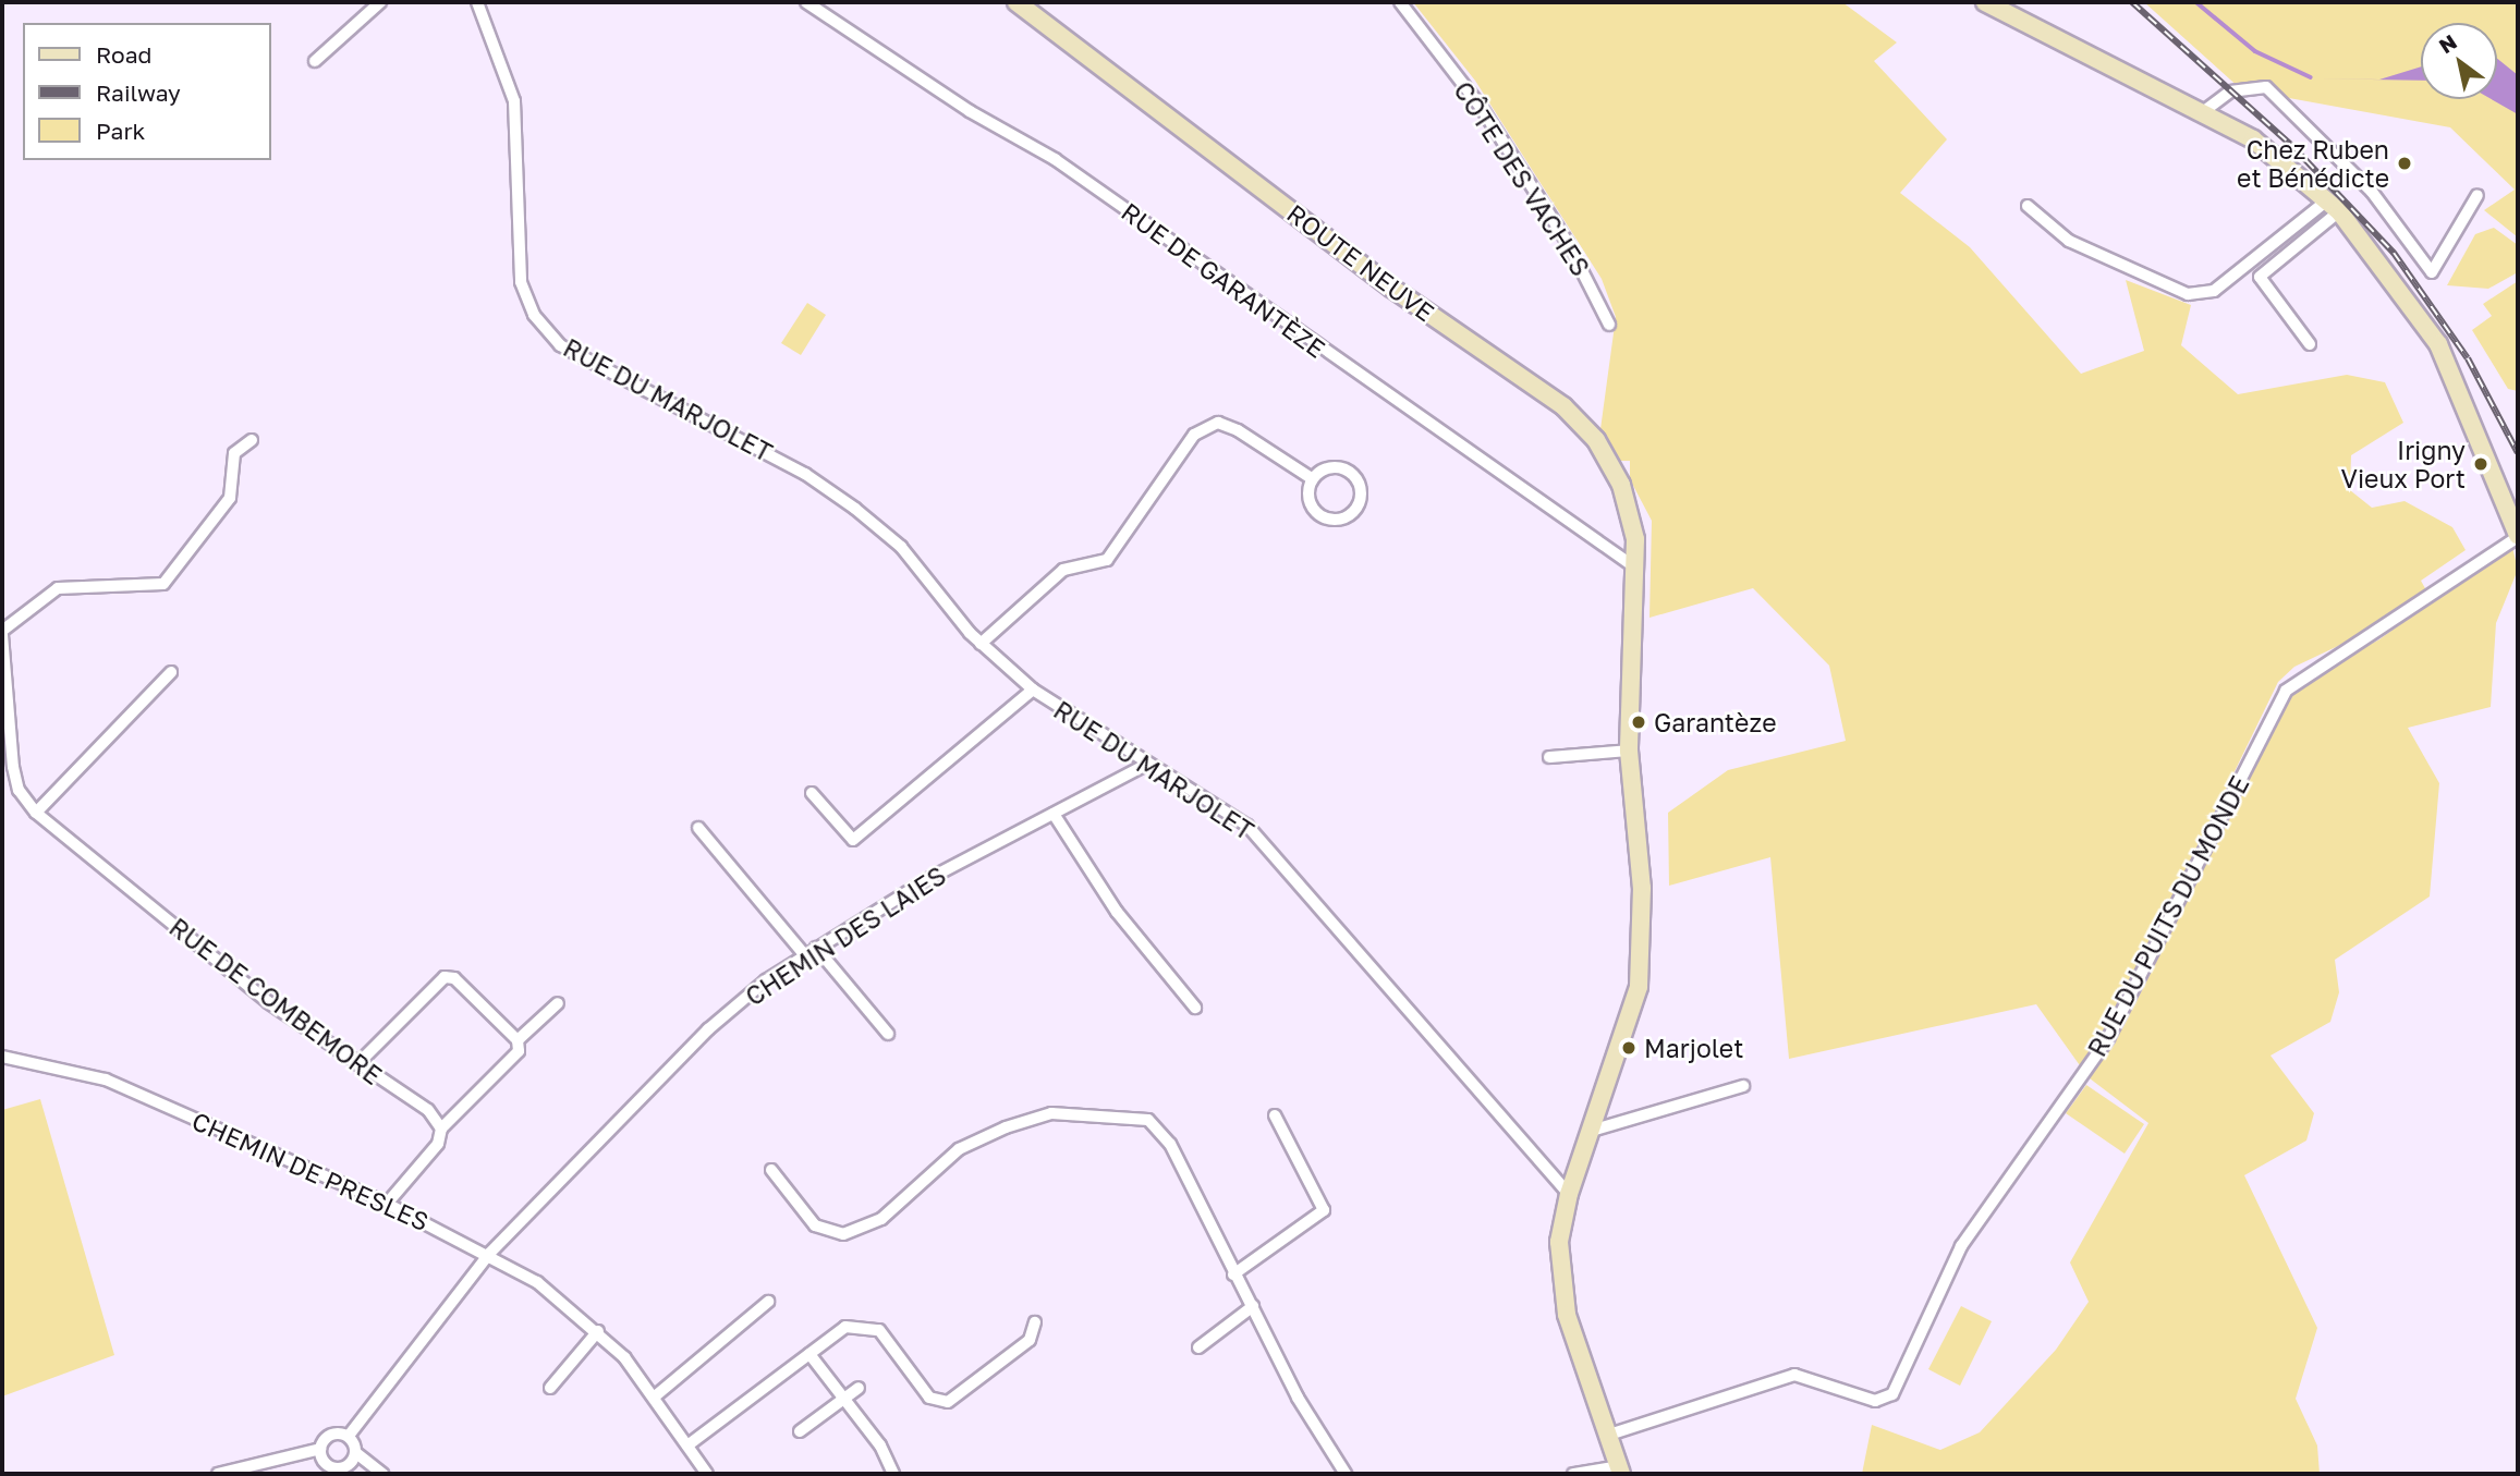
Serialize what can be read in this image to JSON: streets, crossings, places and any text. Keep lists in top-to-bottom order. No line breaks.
{"streets":{"street":["CÔTE DES VACHES","ROUTE NEUVE","RUE DE GARANTÈZE","RUE DU MARJOLET","RUE DU PUITS DU MONDE","CHEMIN DES LAIES","RUE DE COMBEMORE","CHEMIN DE PRESLES"]},"crossings":[["ROUTE NEUVE","RUE DE GARANTÈZE"],["ROUTE NEUVE","RUE DU MARJOLET"],["ROUTE NEUVE","RUE DU PUITS DU MONDE"],["RUE DU MARJOLET","CHEMIN DES LAIES"],["CHEMIN DES LAIES","CHEMIN DE PRESLES"]],"places":["Chez Ruben et Bénédicte","Irigny Vieux Port","Garantèze","Marjolet"],"legend":["Road","Railway","Park"],"north":"top left"}
